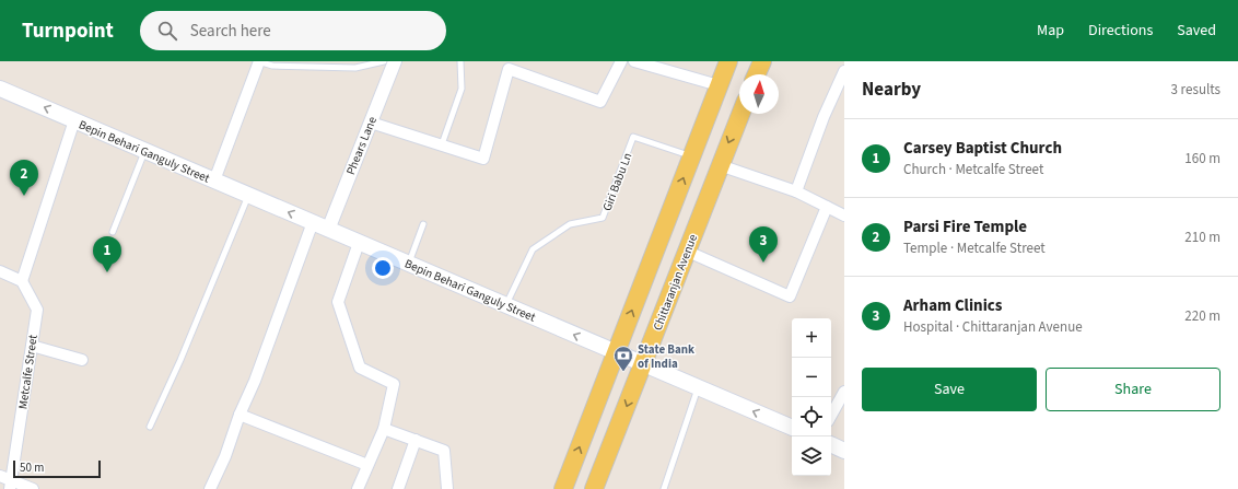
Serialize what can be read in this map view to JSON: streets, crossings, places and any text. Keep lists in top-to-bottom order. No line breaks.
{"streets":{"main road":["Bepin Behari Ganguly Street","Chittaranjan Avenue"],"street":["Phears Lane","Metcalfe Street"],"lane":["Giri Babu Ln"]},"crossings":[["Phears Lane","Bepin Behari Ganguly Street"],["Bepin Behari Ganguly Street","Giri Babu Ln"],["Bepin Behari Ganguly Street","Chittaranjan Avenue"]],"one_way":["Bepin Behari Ganguly Street"],"places":{"bank":["State Bank of India"]},"scale_bar":"50 m","north":"top","page":{"header":"Turnpoint","search":"Search here","nav":["Map","Directions","Saved"],"heading":["Nearby","3 results"],"list":[{"mark":"1","name":"Carsey Baptist Church","note":"Church · Metcalfe Street","value":"160 m"},{"mark":"2","name":"Parsi Fire Temple","note":"Temple · Metcalfe Street","value":"210 m"},{"mark":"3","name":"Arham Clinics","note":"Hospital · Chittaranjan Avenue","value":"220 m"}],"pins":["2","3","1"],"map_buttons":["+","−"],"buttons":["Save","Share"],"scale":"50 m"}}
